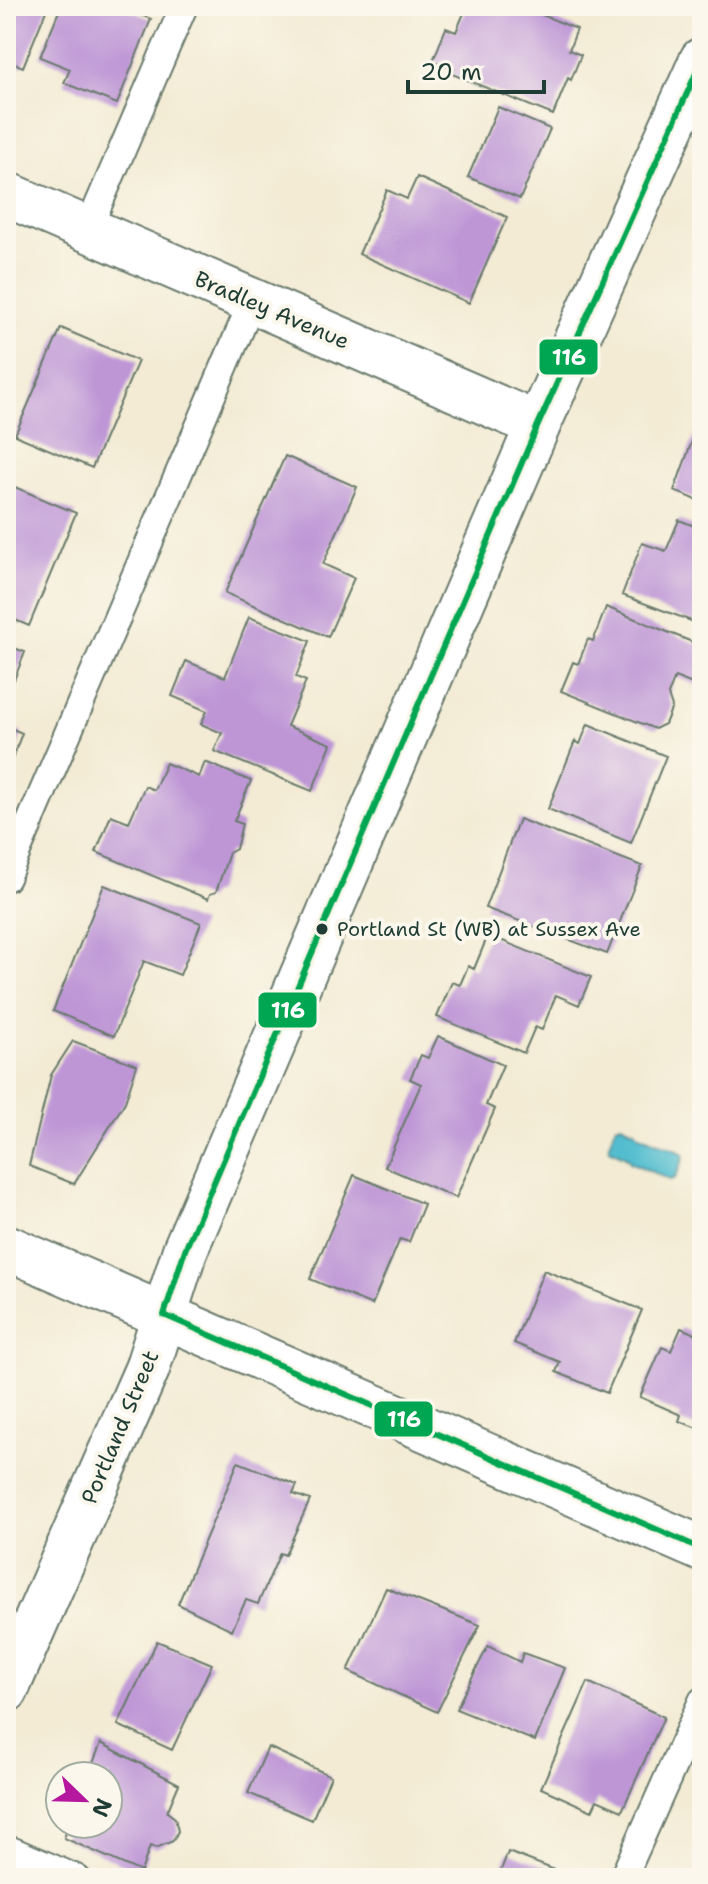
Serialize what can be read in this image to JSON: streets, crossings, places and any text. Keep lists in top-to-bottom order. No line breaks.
{"streets":{"street":["Bradley Avenue","Portland Street"]},"crossings":[["Bradley Avenue","Portland Street"]],"places":["Portland St (WB) at Sussex Ave"],"lines":["transit line 116"],"scale_bar":"20 m","north":"bottom right"}
